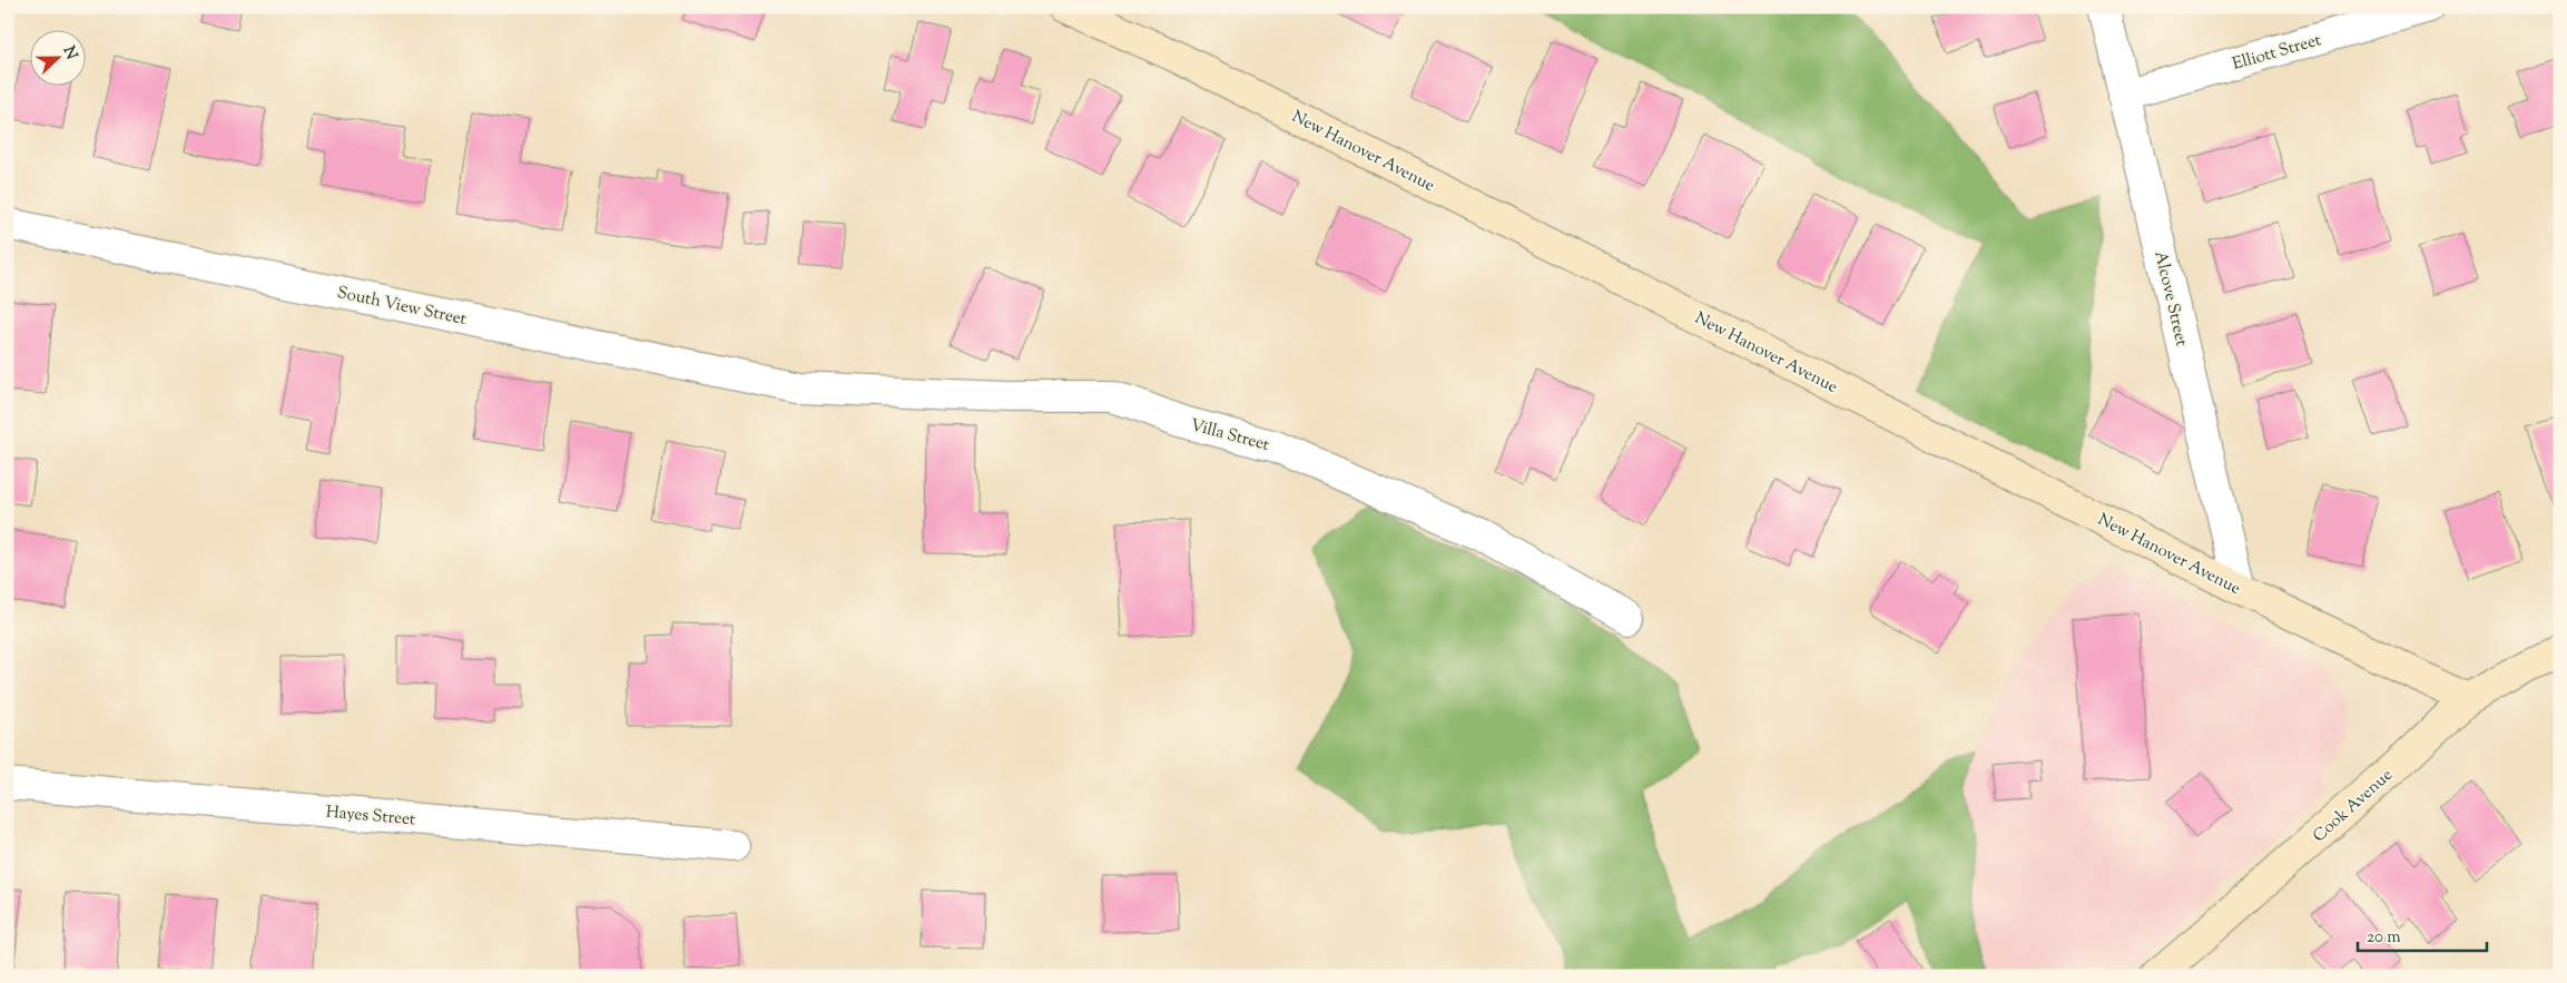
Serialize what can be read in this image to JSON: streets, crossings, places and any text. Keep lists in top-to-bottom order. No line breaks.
{"streets":{"main road":["New Hanover Avenue","Cook Avenue"],"street":["Elliott Street","Alcove Street","South View Street","Villa Street","Hayes Street"]},"crossings":[["Elliott Street","Alcove Street"],["New Hanover Avenue","Alcove Street"],["New Hanover Avenue","Cook Avenue"],["South View Street","Villa Street"]],"scale_bar":"20 m","north":"right"}
